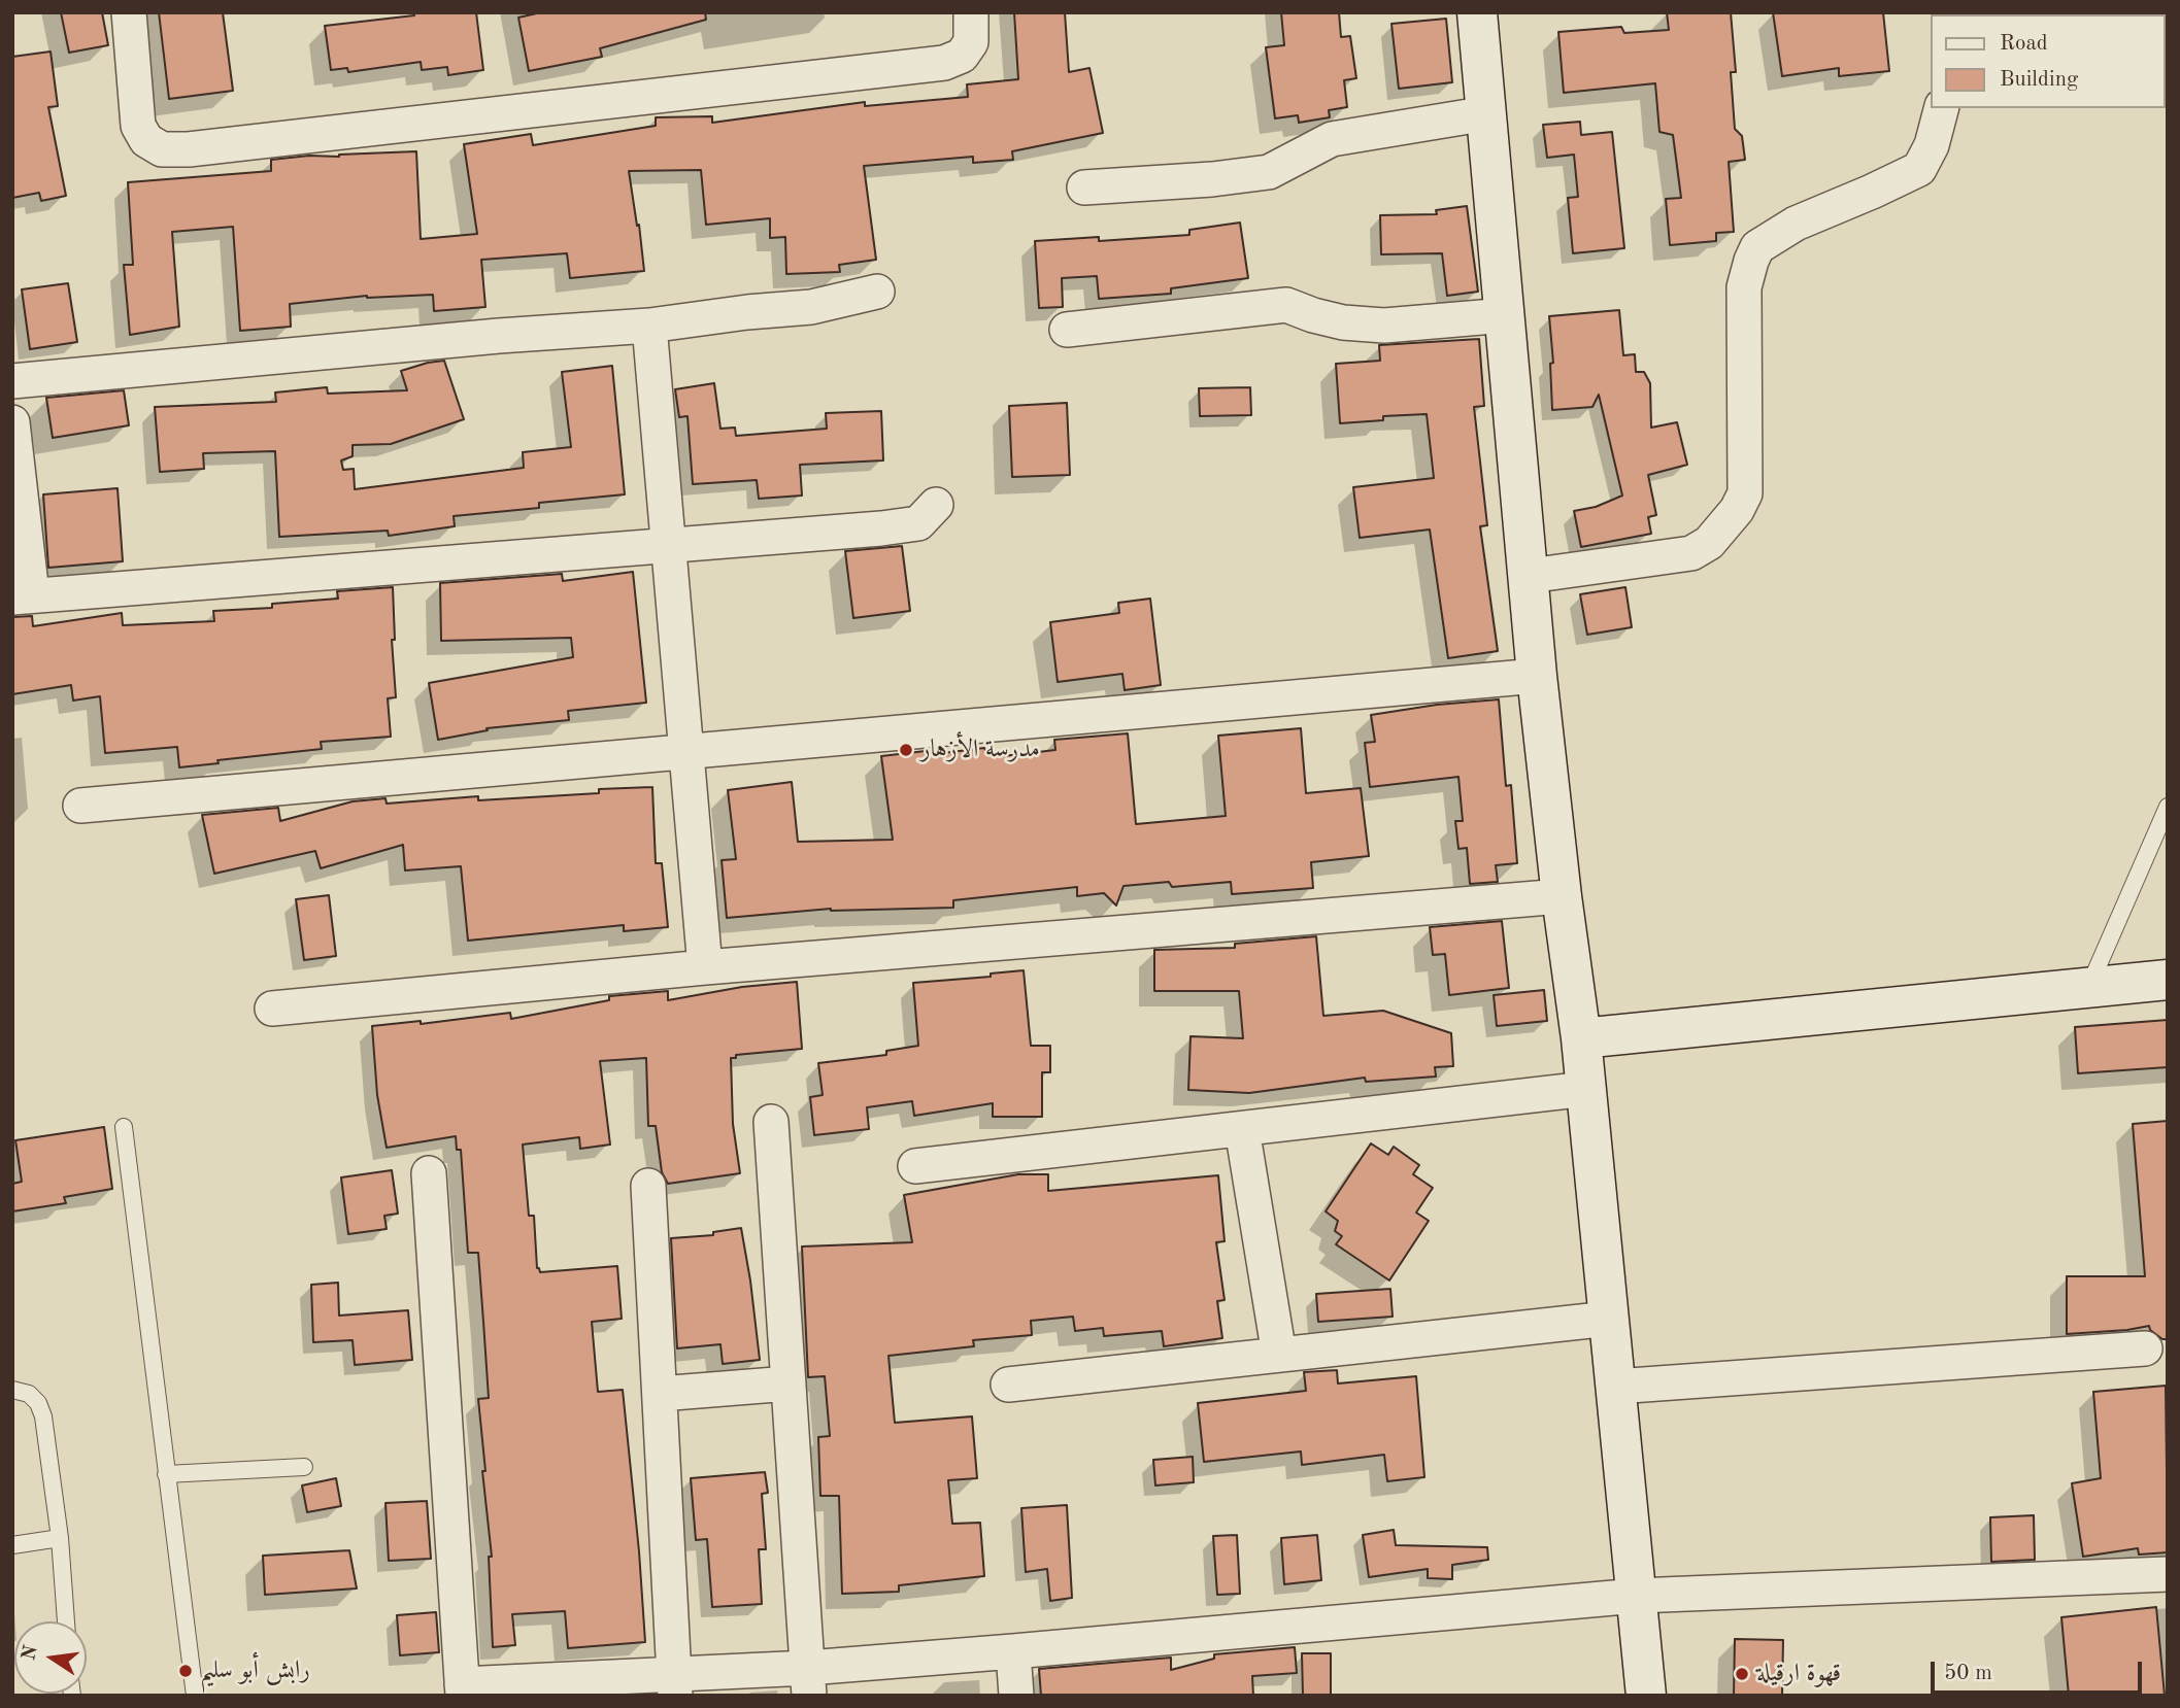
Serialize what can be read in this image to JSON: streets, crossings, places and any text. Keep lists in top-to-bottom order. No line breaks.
{"places":["مدرسة الأزهار","رابش أبو سليم","قهوة ارقيلة"],"legend":["Road","Building"],"scale_bar":"50 m","north":"left"}
